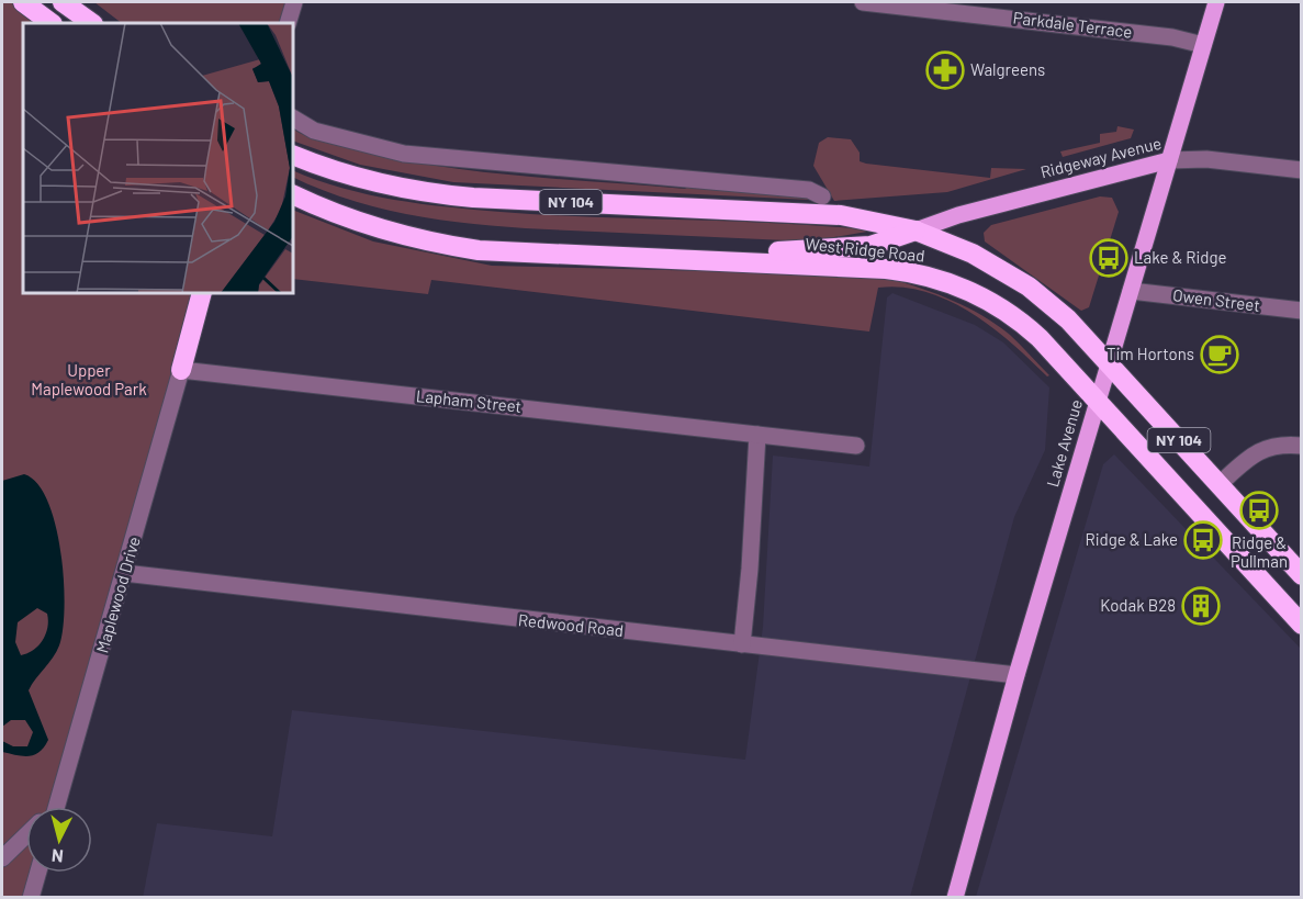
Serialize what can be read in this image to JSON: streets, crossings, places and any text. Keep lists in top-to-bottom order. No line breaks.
{"streets":{"highway":["NY 104","West Ridge Road"],"main road":["Ridgeway Avenue","Lake Avenue"],"street":["Parkdale Terrace","Owen Street","Lapham Street","Maplewood Drive","Redwood Road"]},"crossings":[["Parkdale Terrace","Lake Avenue"],["Ridgeway Avenue","West Ridge Road"],["Ridgeway Avenue","Lake Avenue"],["West Ridge Road","Lake Avenue"],["Owen Street","Lake Avenue"],["Lapham Street","Maplewood Drive"],["Lake Avenue","Redwood Road"],["Maplewood Drive","Redwood Road"]],"parks":["Upper Maplewood Park"],"places":{"pharmacy":["Walgreens"],"bus stop":["Lake & Ridge","Ridge & Pullman","Ridge & Lake"],"cafe":["Tim Hortons"],"building":["Kodak B28"]},"north":"bottom"}
